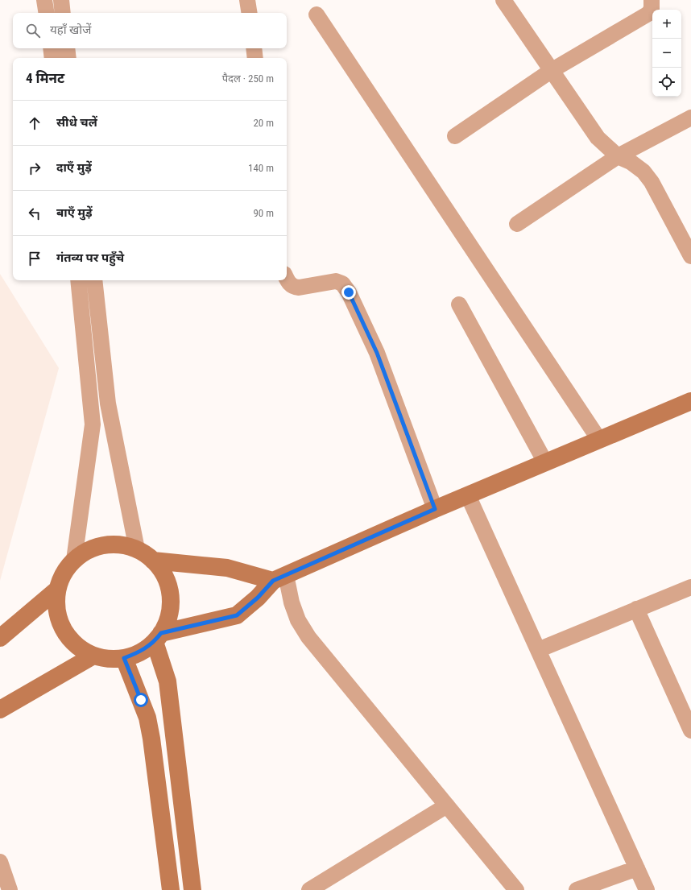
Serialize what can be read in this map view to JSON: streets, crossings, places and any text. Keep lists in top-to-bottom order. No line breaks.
{"page":{"map_buttons":["+","−"],"search":"यहाँ खोजें","heading":["4 मिनट","पैदल · 250 m"],"list":[["सीधे चलें","20 m"],["दाएँ मुड़ें","140 m"],["बाएँ मुड़ें","90 m"],"गंतव्य पर पहुँचे"]}}
